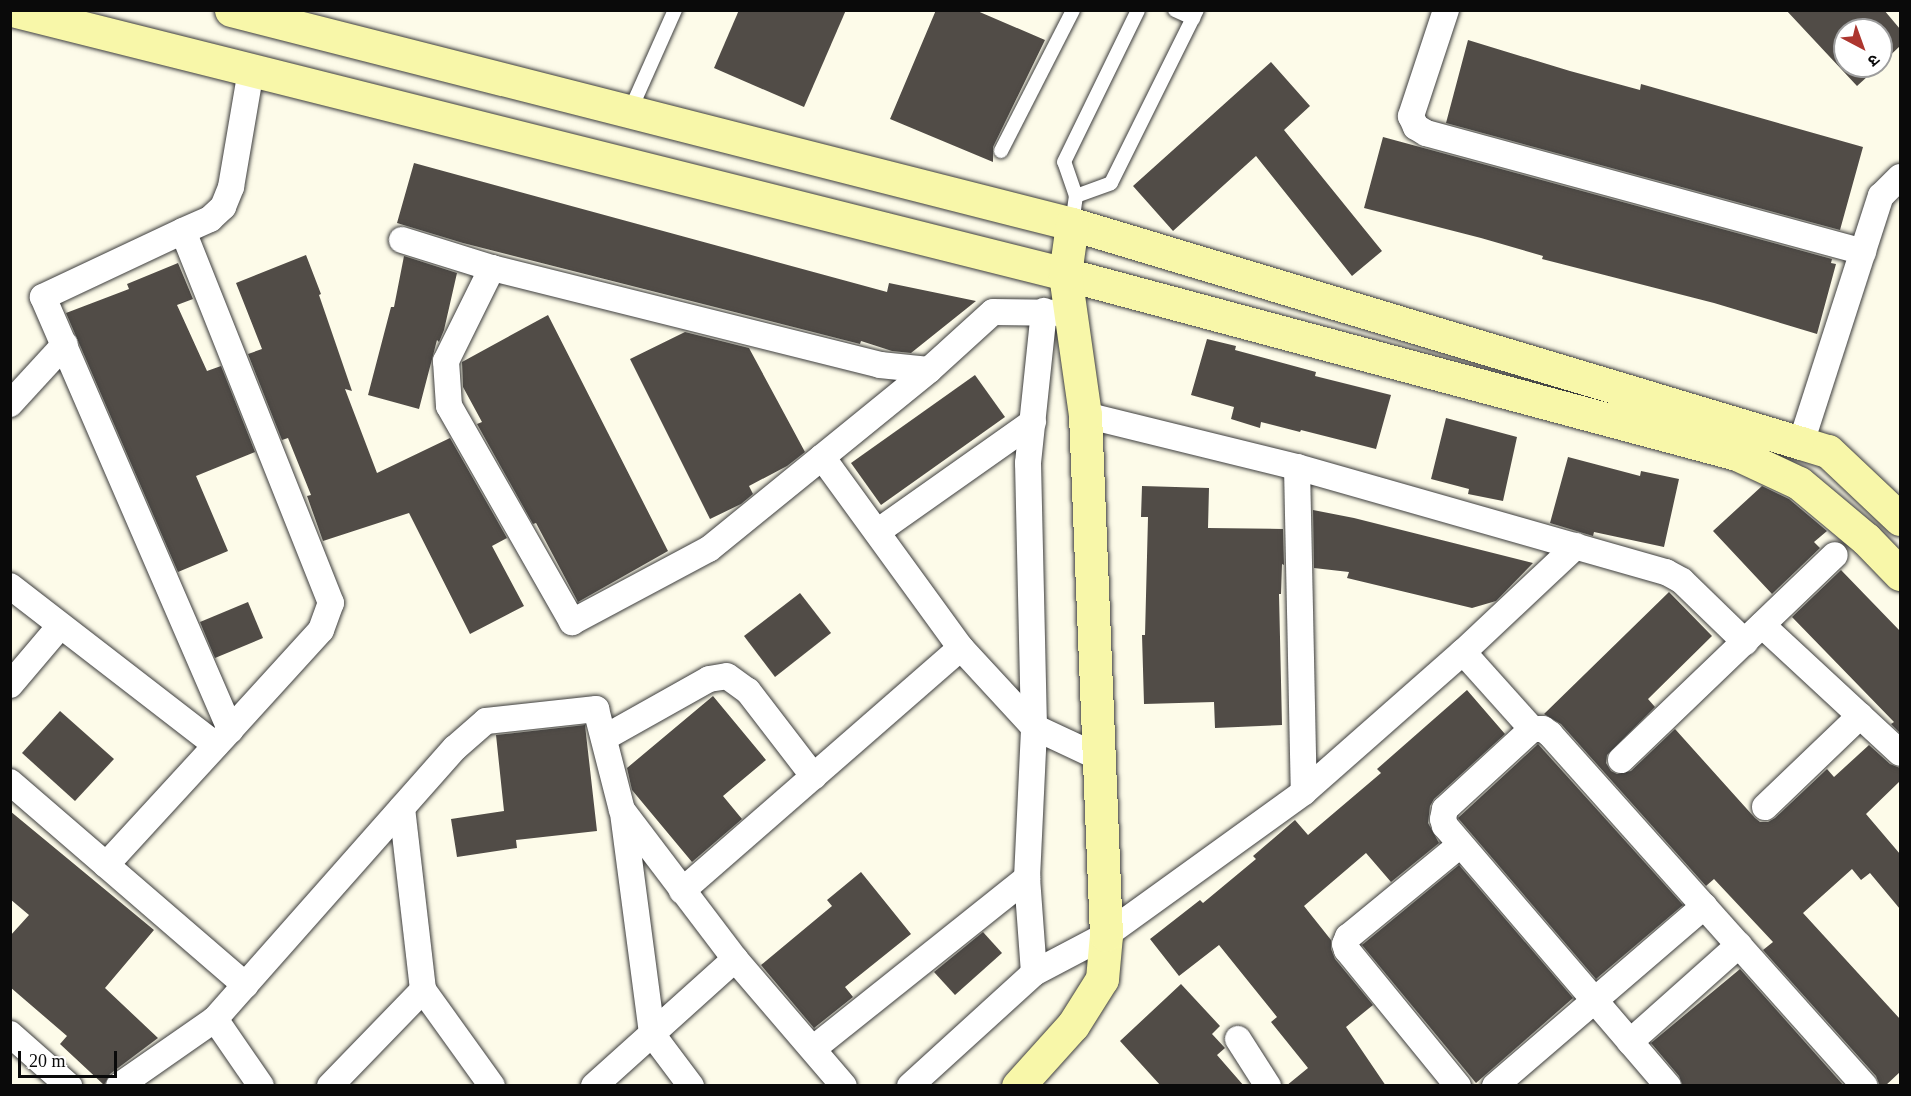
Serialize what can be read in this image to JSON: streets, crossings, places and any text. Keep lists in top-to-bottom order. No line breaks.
{"scale_bar":"20 m","north":"bottom right"}
